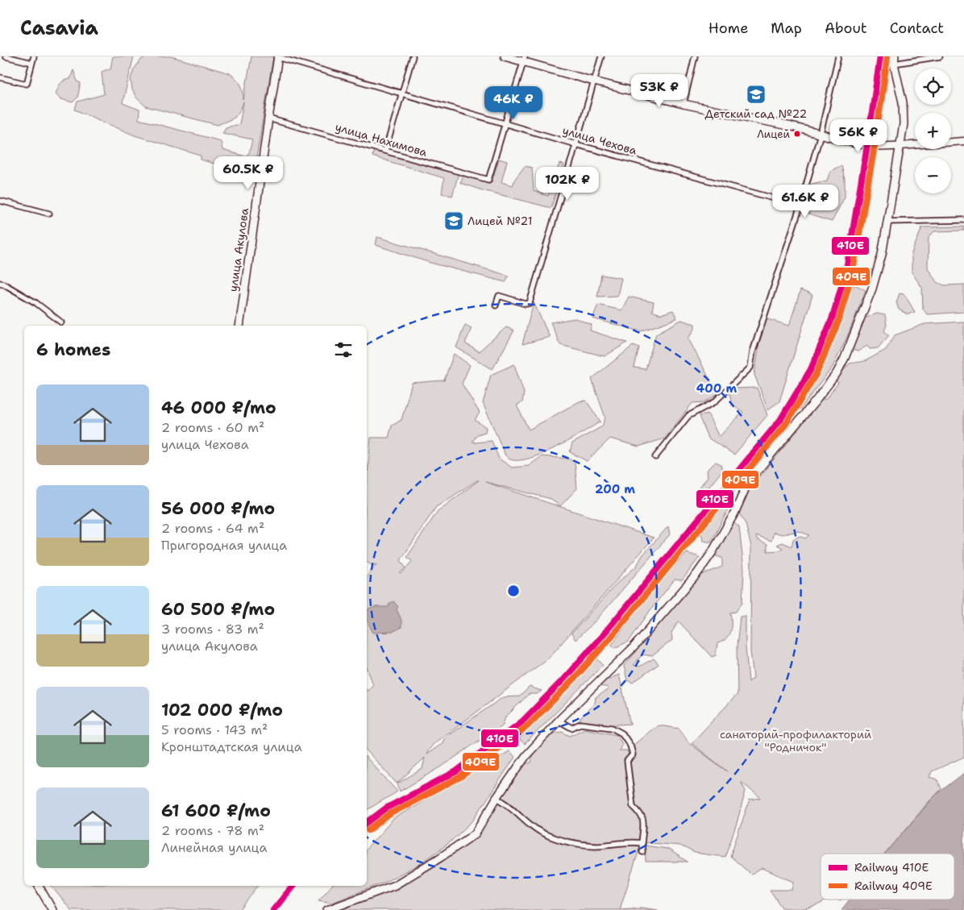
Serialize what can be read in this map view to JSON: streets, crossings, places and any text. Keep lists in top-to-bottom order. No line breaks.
{"streets":{"main road":["улица Акулова"],"street":["улица Нахимова","улица Чехова"]},"crossings":[["улица Нахимова","улица Чехова"],["улица Нахимова","улица Акулова"],["улица Чехова","улица Акулова"]],"parks":["санаторий-профилакторий \"Родничок\""],"places":{"school or university":["Детский сад №22","Лицей №21"],"other":["Лицей"]},"lines":["rail line 410E","rail line 409E"],"legend":["Railway 410E","Railway 409E"],"page":{"header":"Casavia","nav":["Home","Map","About","Contact"],"map_buttons":["+","−"],"price":["53K ₽","46K ₽","56K ₽","60.5K ₽","102K ₽","61.6K ₽"],"heading":"6 homes","list":[{"name":"46 000 ₽/mo","note":"2 rooms · 60 m² · улица Чехова"},{"name":"56 000 ₽/mo","note":"2 rooms · 64 m² · Пригородная улица"},{"name":"60 500 ₽/mo","note":"3 rooms · 83 m² · улица Акулова"},{"name":"102 000 ₽/mo","note":"5 rooms · 143 m² · Кронштадтская улица"},{"name":"61 600 ₽/mo","note":"2 rooms · 78 m² · Линейная улица"}]},"rings":["400 m","200 m"]}
